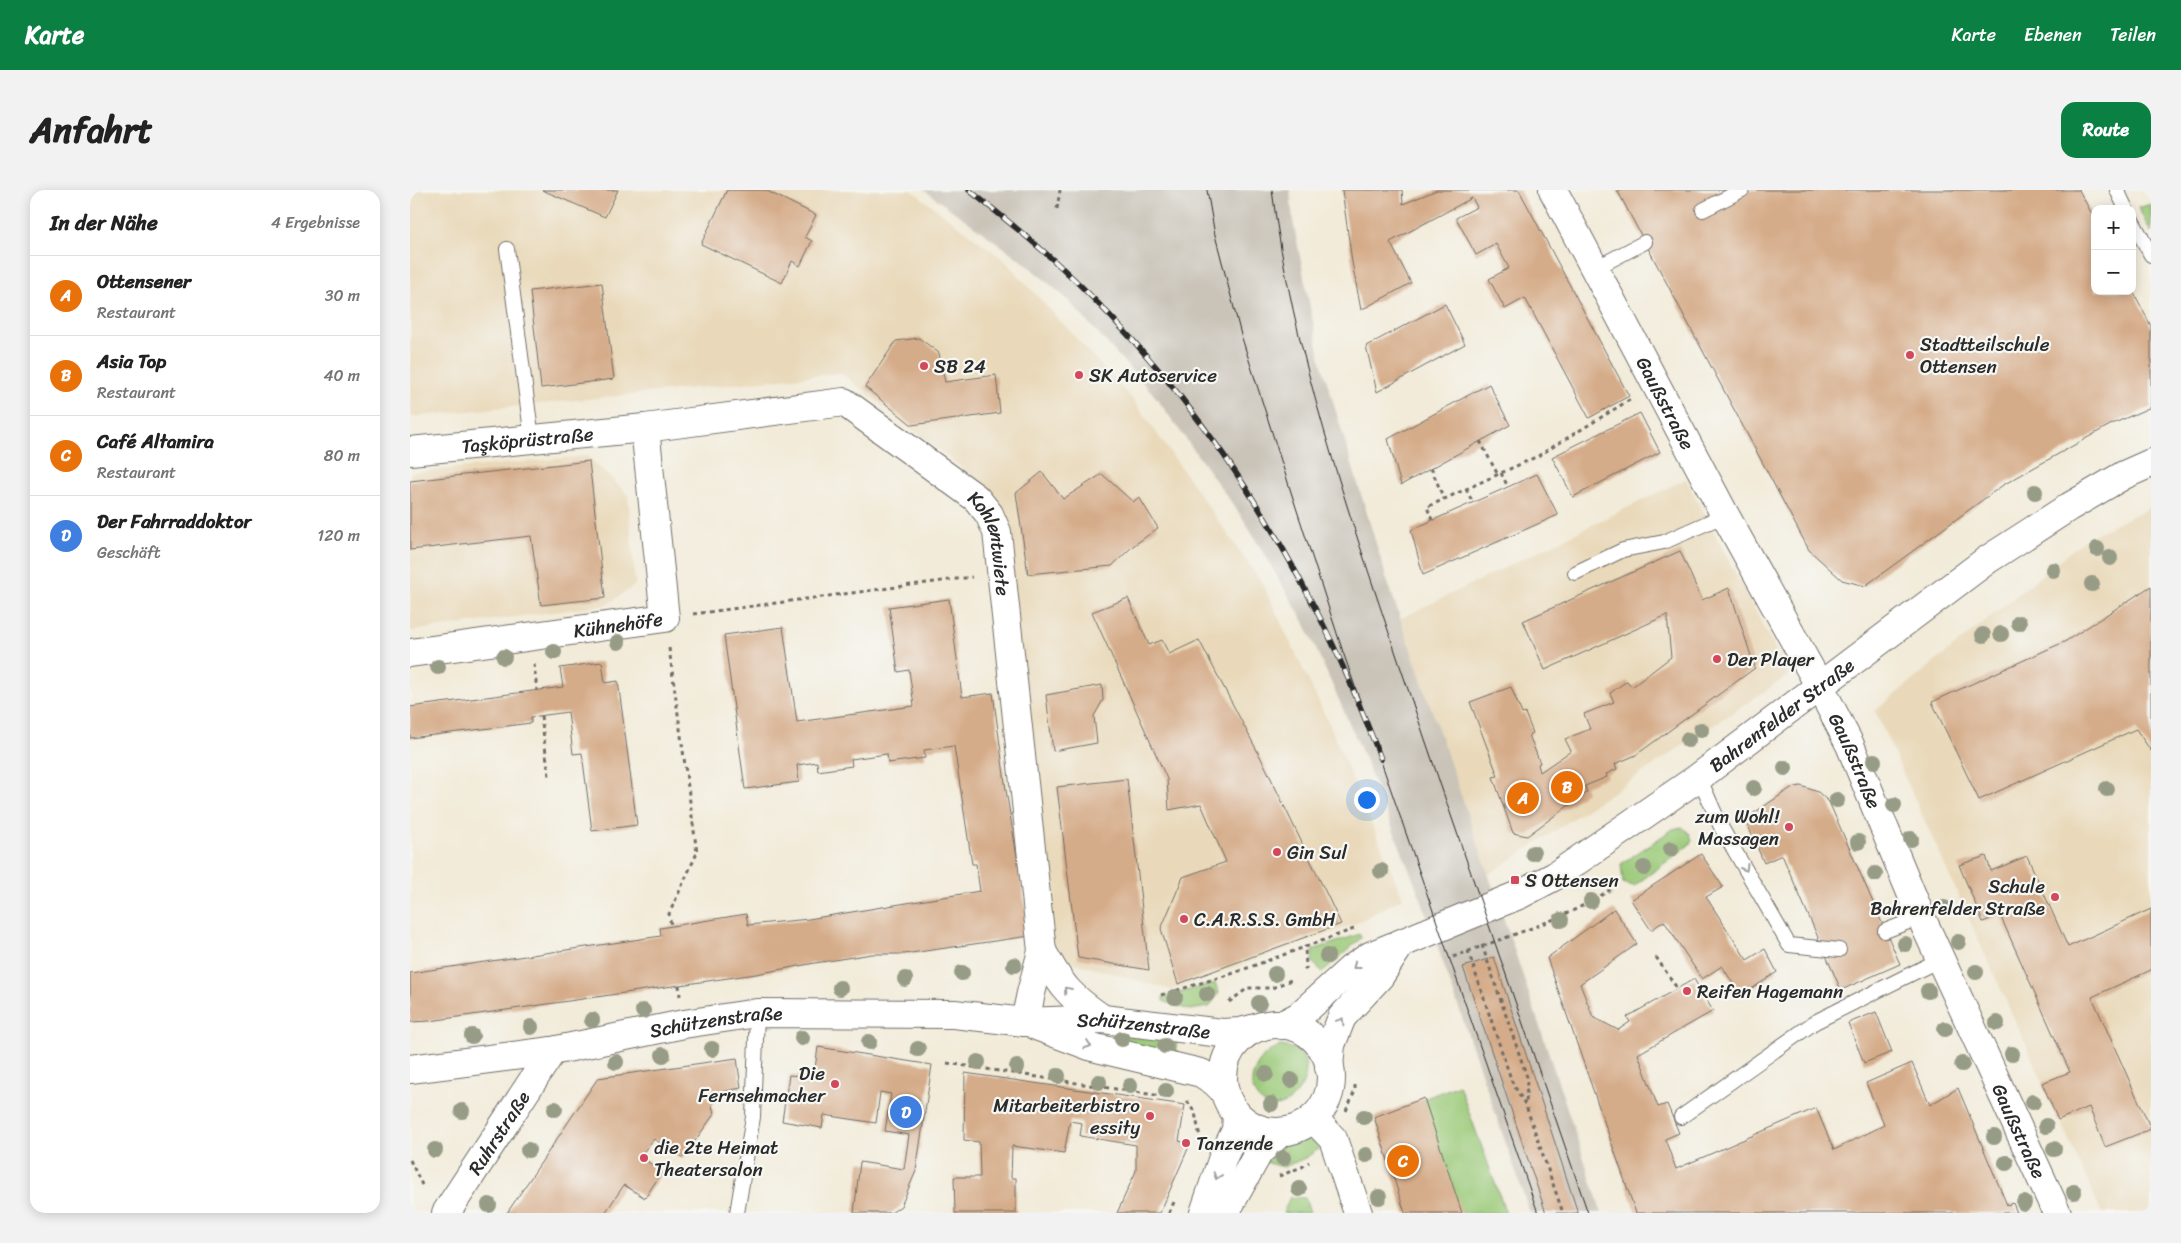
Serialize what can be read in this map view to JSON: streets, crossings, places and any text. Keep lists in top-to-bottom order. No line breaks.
{"streets":{"street":["Gaußstraße","Taşköprüstraße","Kohlentwiete","Kühnehöfe","Bahrenfelder Straße","Schützenstraße","Ruhrstraße"]},"crossings":[["Gaußstraße","Bahrenfelder Straße"],["Taşköprüstraße","Kohlentwiete"],["Taşköprüstraße","Kühnehöfe"],["Kohlentwiete","Kühnehöfe"],["Kohlentwiete","Schützenstraße"],["Bahrenfelder Straße","Schützenstraße"],["Schützenstraße","Ruhrstraße"]],"places":{"other":["Stadtteilschule Ottensen","SB 24","SK Autoservice","Der Player","zum Wohl! Massagen","Gin Sul","Schule Bahrenfelder Straße","C.A.R.S.S. GmbH","Reifen Hagemann","Die Fernsehmacher","Mitarbeiterbistro essity","Tanzende","die 2te Heimat Theatersalon"],"transit":["S Ottensen"]},"page":{"header":"Karte","nav":["Karte","Ebenen","Teilen"],"title":"Anfahrt","buttons":"Route","heading":["In der Nähe","4 Ergebnisse"],"map_buttons":["+","−"],"list":[{"mark":"A","name":"Ottensener","note":"Restaurant","value":"30 m"},{"mark":"B","name":"Asia Top","note":"Restaurant","value":"40 m"},{"mark":"C","name":"Café Altamira","note":"Restaurant","value":"80 m"},{"mark":"D","name":"Der Fahrraddoktor","note":"Geschäft","value":"120 m"}],"pins":["B","A","D","C"]}}
